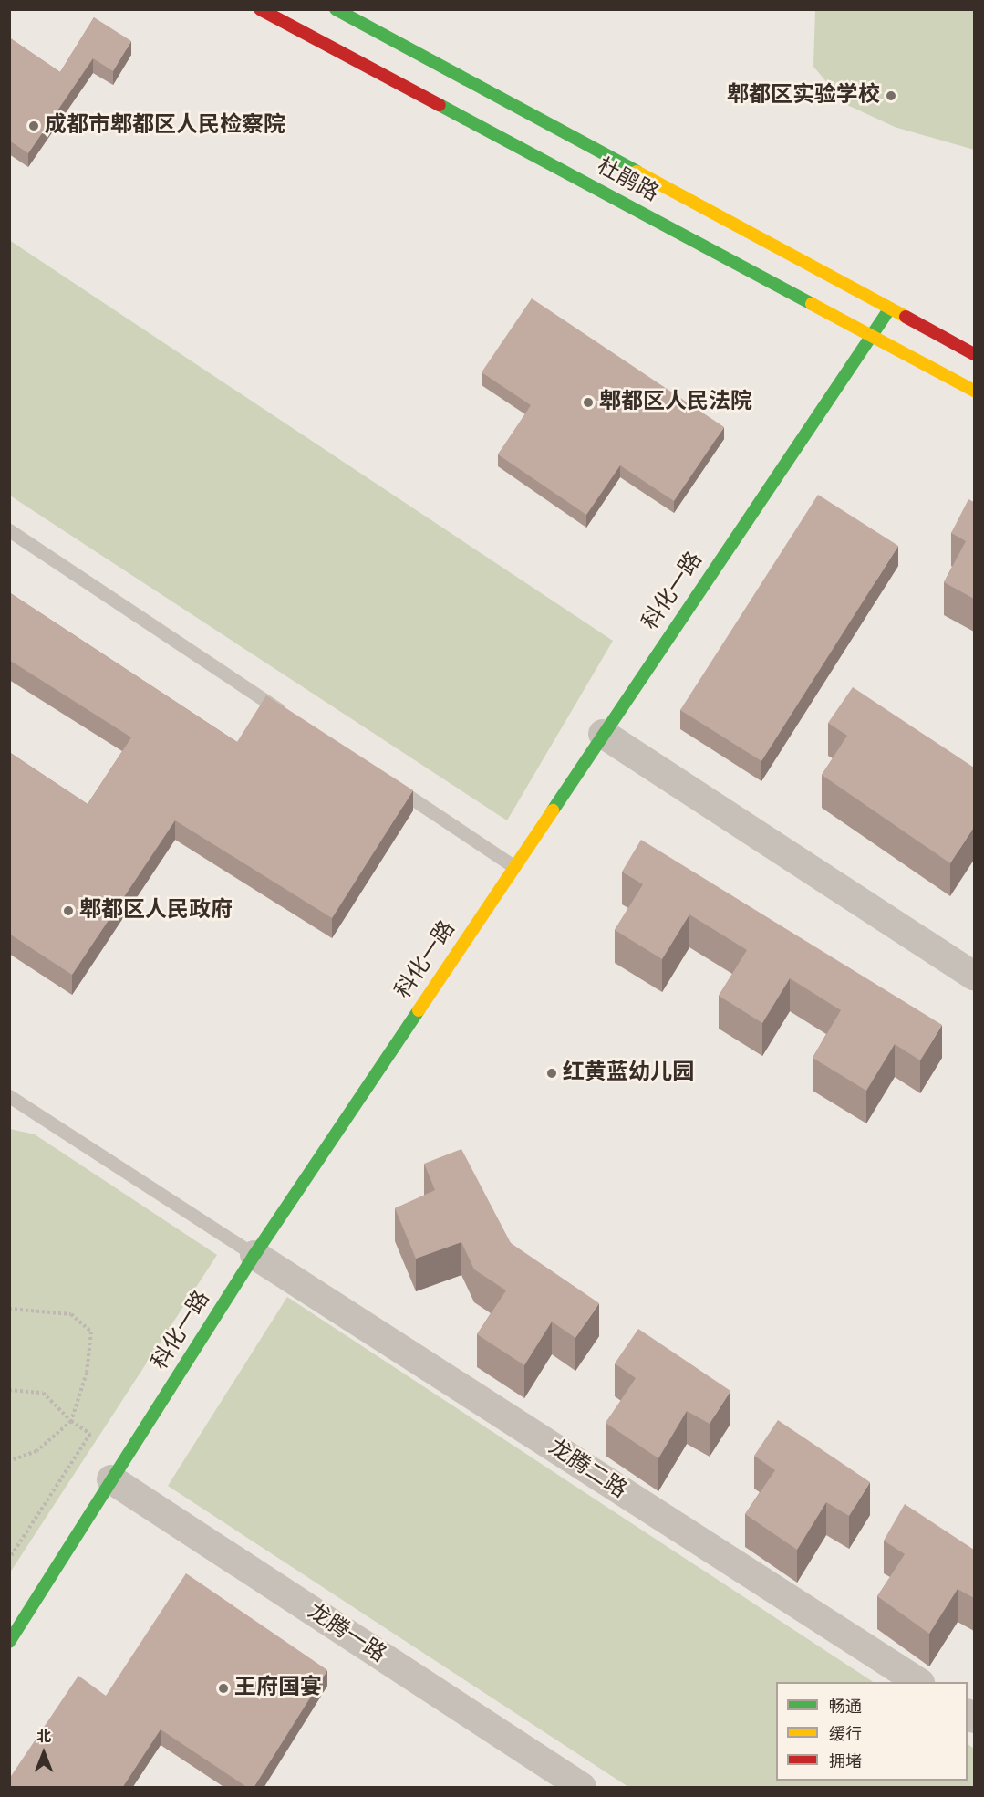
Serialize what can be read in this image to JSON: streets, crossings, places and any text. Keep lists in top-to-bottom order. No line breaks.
{"streets":{"street":["杜鹃路","科化一路","龙腾二路","龙腾一路"]},"crossings":[["杜鹃路","科化一路"],["科化一路","龙腾二路"],["科化一路","龙腾一路"]],"places":["郫都区实验学校","成都市郫都区人民检察院","郫都区人民法院","郫都区人民政府","红黄蓝幼儿园","王府国宴"],"legend":["畅通","缓行","拥堵"],"north":"top"}
